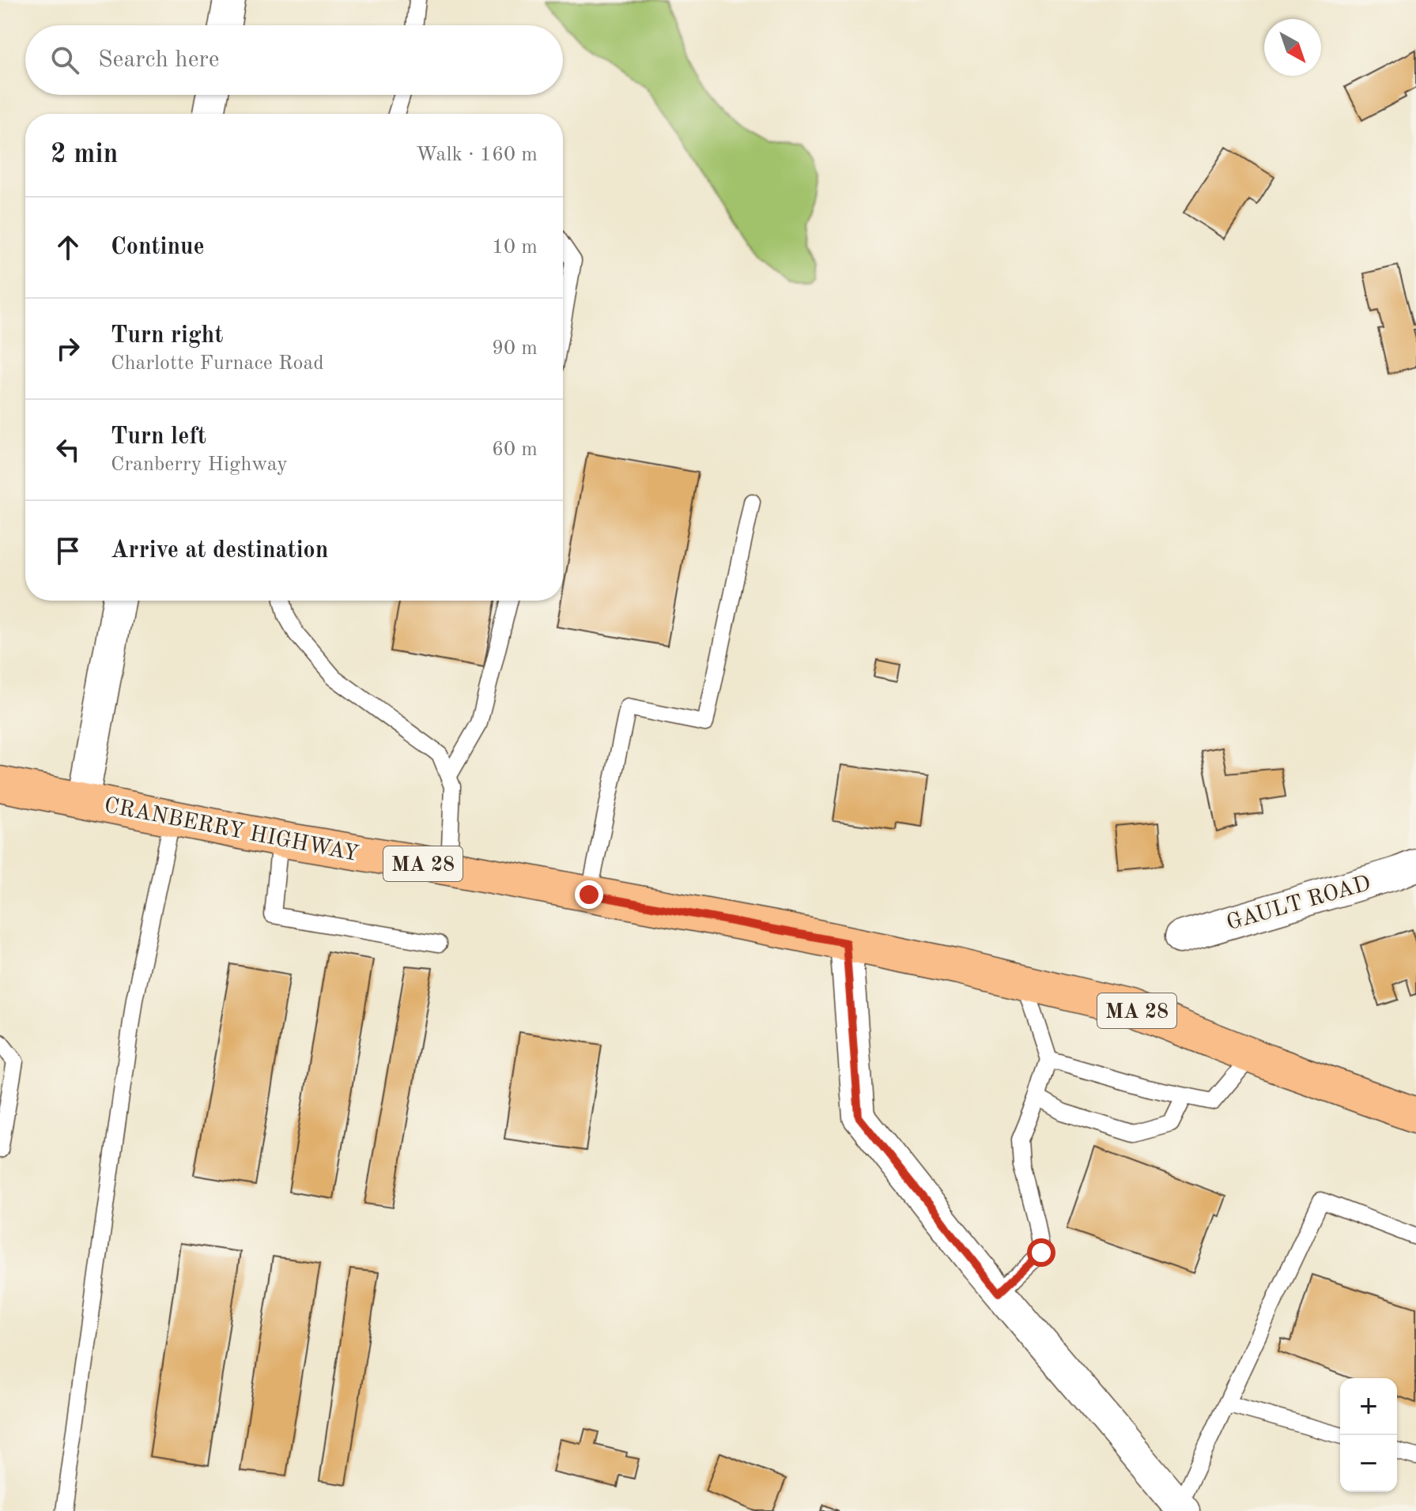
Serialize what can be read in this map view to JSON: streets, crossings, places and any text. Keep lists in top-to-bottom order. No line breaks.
{"streets":{"main road":["CRANBERRY HIGHWAY","MA 28"],"street":["GAULT ROAD"]},"north":"bottom right","page":{"search":"Search here","heading":["2 min","Walk · 160 m"],"list":[["Continue","10 m"],["Turn right","Charlotte Furnace Road","90 m"],["Turn left","Cranberry Highway","60 m"],"Arrive at destination"],"map_buttons":["+","−"]}}
